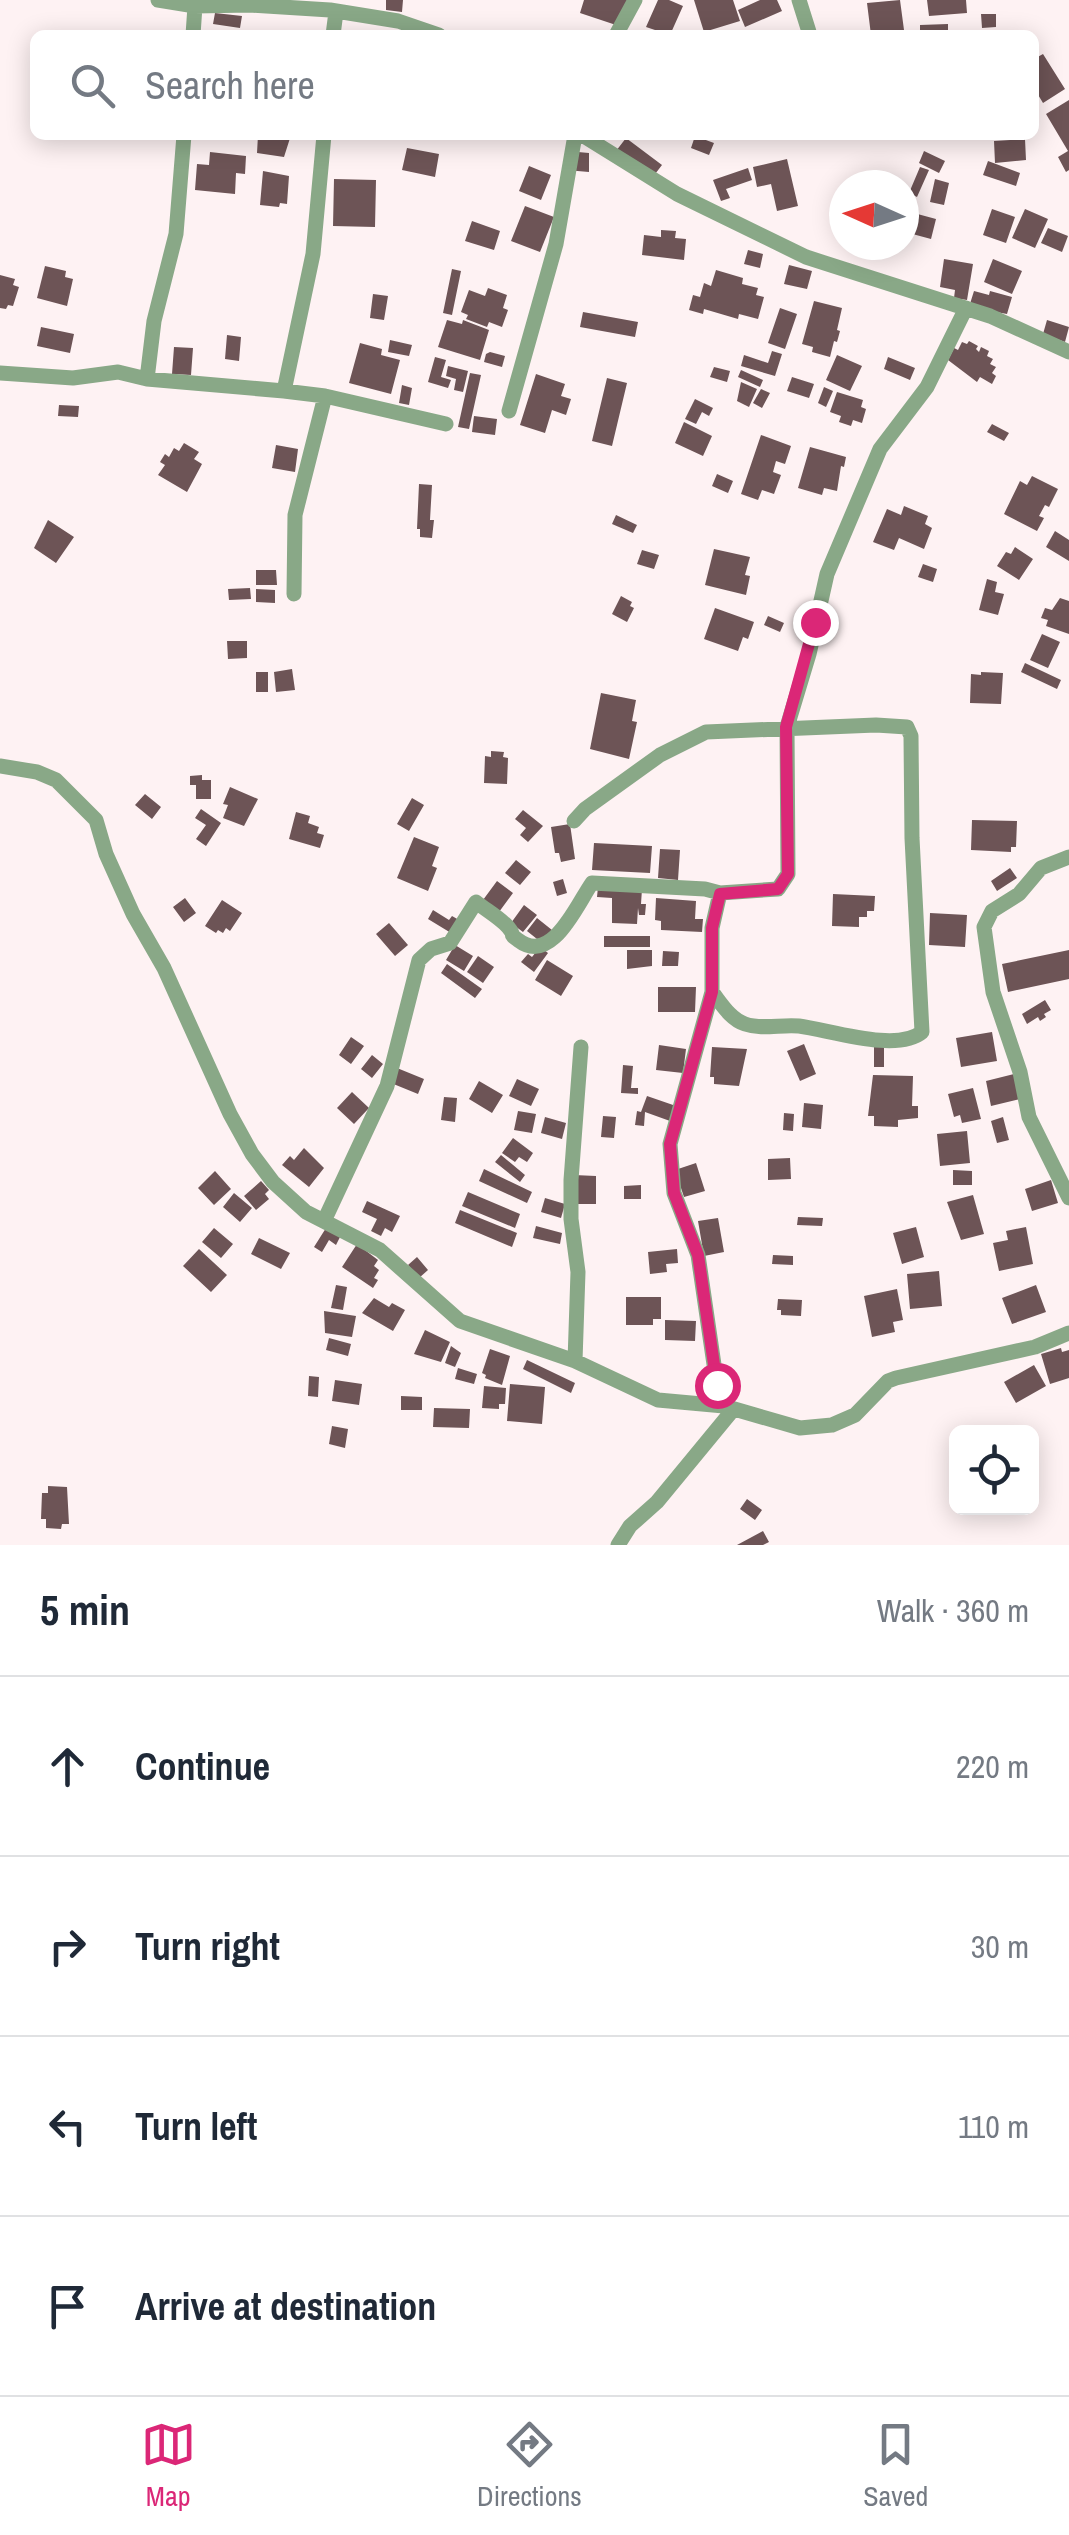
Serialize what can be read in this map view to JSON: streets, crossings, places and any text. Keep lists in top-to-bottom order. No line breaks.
{"north":"left","page":{"search":"Search here","heading":["5 min","Walk · 360 m"],"list":[["Continue","220 m"],["Turn right","30 m"],["Turn left","110 m"],"Arrive at destination"],"nav":["Map","Directions","Saved"]}}
